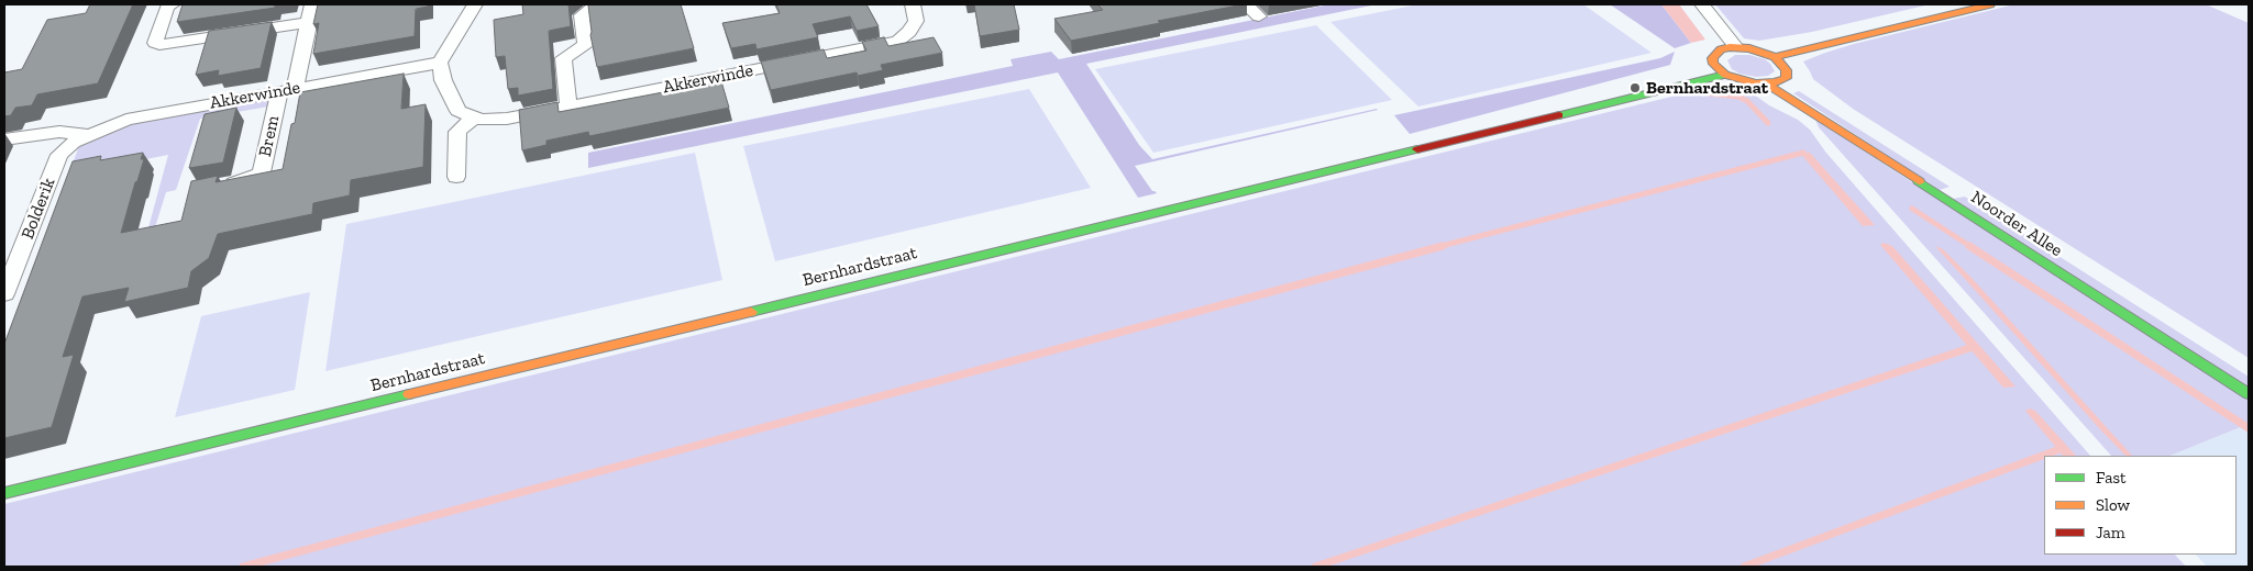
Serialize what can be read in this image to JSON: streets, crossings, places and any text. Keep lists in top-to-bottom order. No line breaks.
{"streets":{"street":["Akkerwinde","Brem","Bolderik","Noorder Allee","Bernhardstraat"]},"crossings":[["Akkerwinde","Brem"],["Akkerwinde","Bolderik"]],"places":["Bernhardstraat"],"legend":["Fast","Slow","Jam"]}
